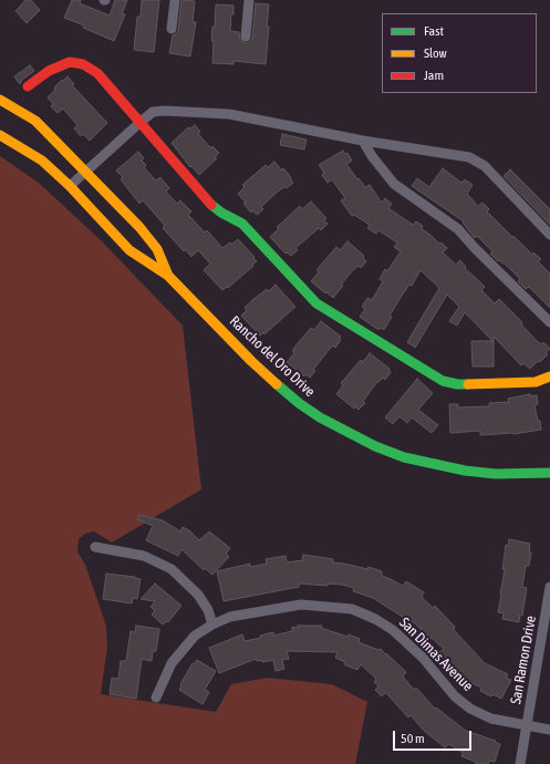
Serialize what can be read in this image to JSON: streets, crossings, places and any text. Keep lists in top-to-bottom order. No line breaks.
{"streets":{"main road":["Rancho del Oro Drive"],"street":["San Dimas Avenue","San Ramon Drive"]},"crossings":[["San Dimas Avenue","San Ramon Drive"]],"legend":["Fast","Slow","Jam"],"scale_bar":"50 m"}
